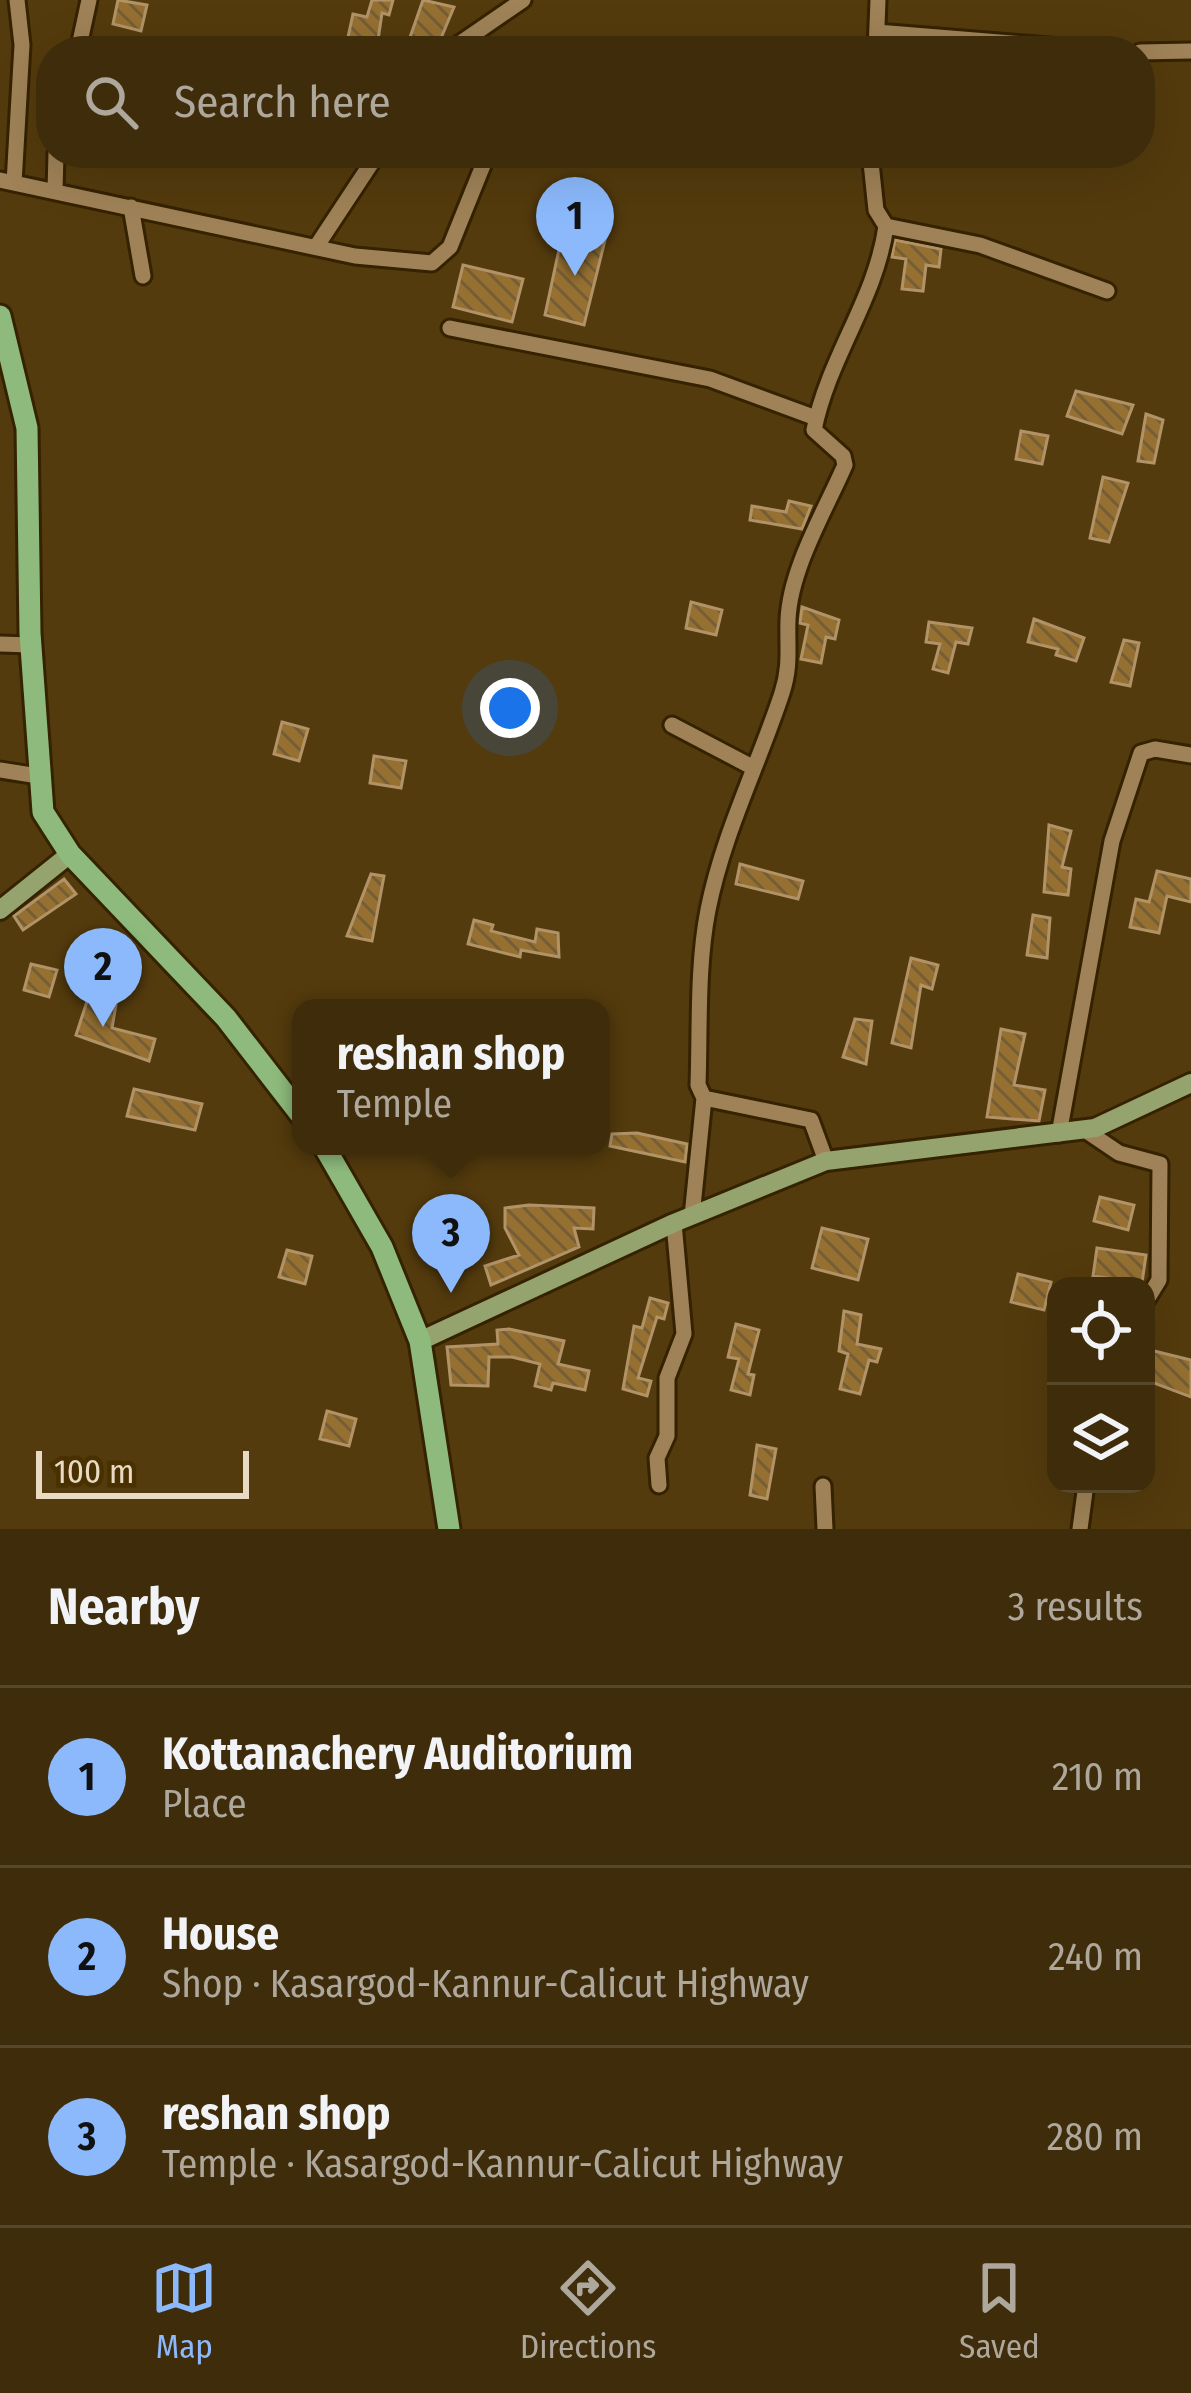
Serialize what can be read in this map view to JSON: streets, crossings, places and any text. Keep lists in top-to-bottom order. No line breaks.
{"scale_bar":"100 m","page":{"search":"Search here","pins":["1","2","3"],"popup":["reshan shop","Temple"],"scale":"100 m","heading":["Nearby","3 results"],"list":[{"mark":"1","name":"Kottanachery Auditorium","note":"Place","value":"210 m"},{"mark":"2","name":"House","note":"Shop · Kasargod-Kannur-Calicut Highway","value":"240 m"},{"mark":"3","name":"reshan shop","note":"Temple · Kasargod-Kannur-Calicut Highway","value":"280 m"}],"nav":["Map","Directions","Saved"]}}
